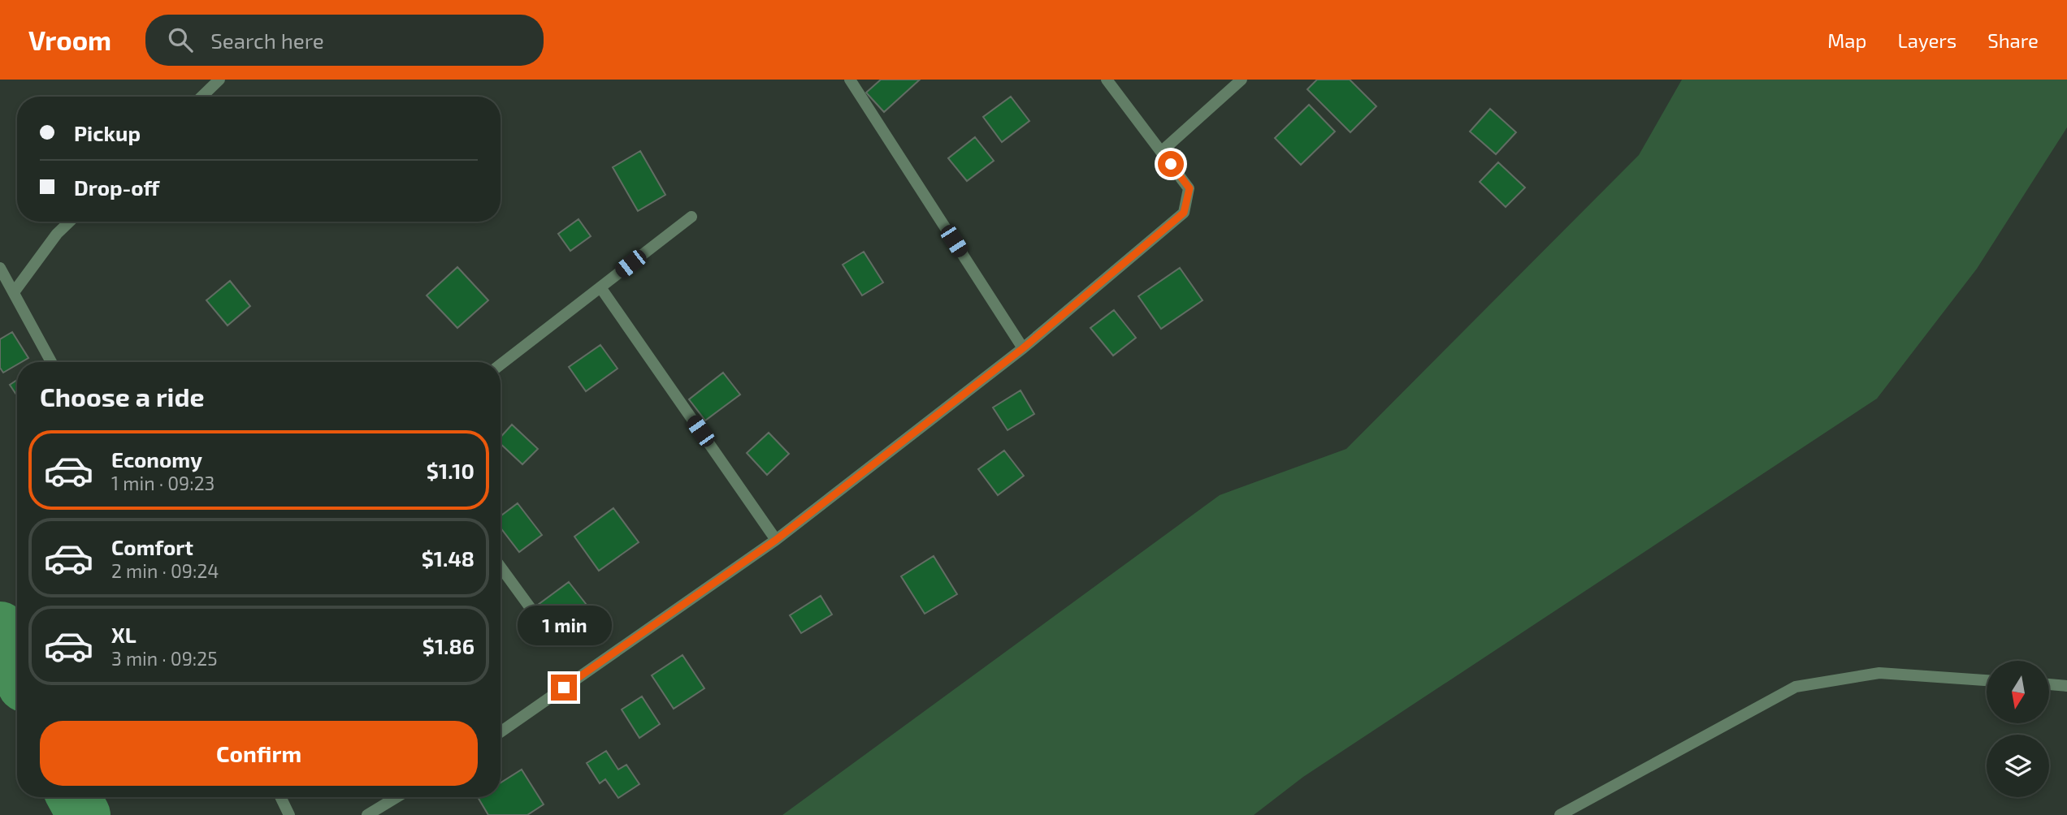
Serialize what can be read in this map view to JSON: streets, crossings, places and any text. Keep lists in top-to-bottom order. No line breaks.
{"north":"bottom","page":{"header":"Vroom","search":"Search here","nav":["Map","Layers","Share"],"banner":["Pickup","Drop-off"],"heading":"Choose a ride","list":[{"name":"Economy","note":"1 min · 09:23","value":"$1.10"},{"name":"Comfort","note":"2 min · 09:24","value":"$1.48"},{"name":"XL","note":"3 min · 09:25","value":"$1.86"}],"bubble":"1 min","buttons":"Confirm"}}
